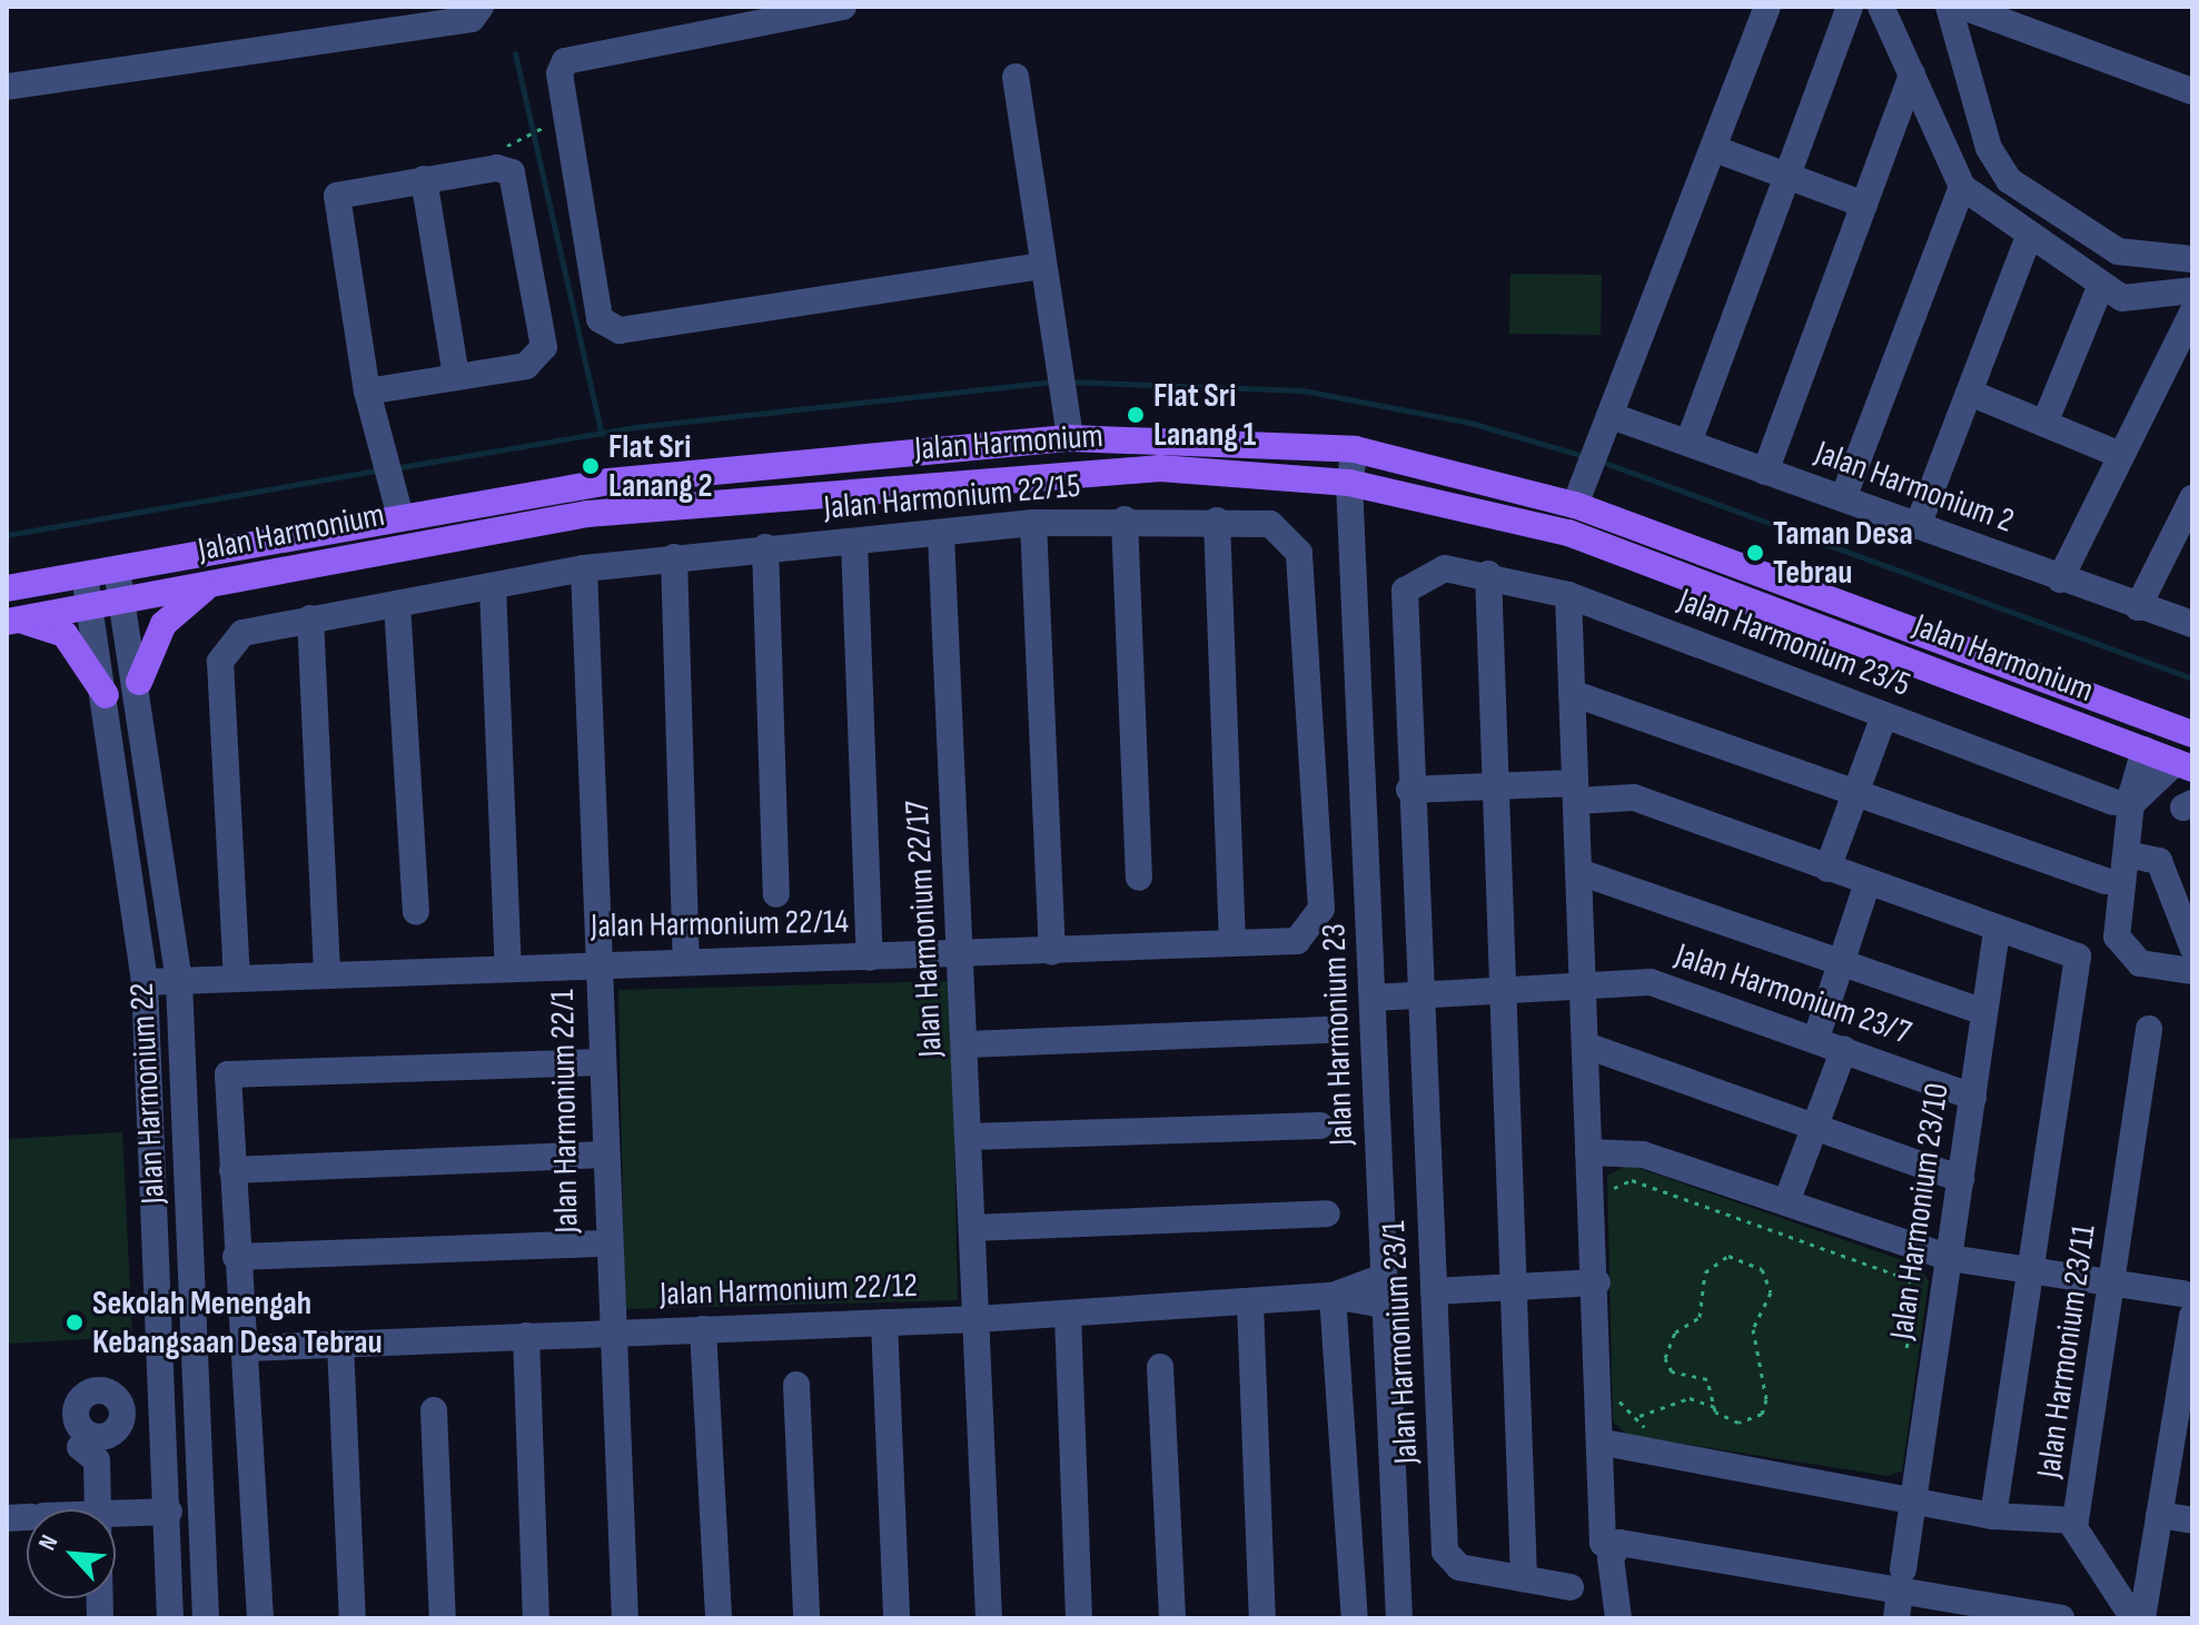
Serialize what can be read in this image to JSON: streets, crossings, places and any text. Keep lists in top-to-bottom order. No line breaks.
{"streets":{"main road":["Jalan Harmonium"],"street":["Jalan Harmonium 2","Jalan Harmonium 22/15","Jalan Harmonium 23/5","Jalan Harmonium 22/14","Jalan Harmonium 22/17","Jalan Harmonium 23/7","Jalan Harmonium 23","Jalan Harmonium 22","Jalan Harmonium 22/1","Jalan Harmonium 23/10","Jalan Harmonium 22/12","Jalan Harmonium 23/1","Jalan Harmonium 23/11"]},"crossings":[["Jalan Harmonium","Jalan Harmonium 23"],["Jalan Harmonium","Jalan Harmonium 22"],["Jalan Harmonium 22/15","Jalan Harmonium 22/14"],["Jalan Harmonium 22/15","Jalan Harmonium 22/17"],["Jalan Harmonium 22/15","Jalan Harmonium 22/1"],["Jalan Harmonium 23/5","Jalan Harmonium 23/1"],["Jalan Harmonium 22/14","Jalan Harmonium 22/17"],["Jalan Harmonium 22/14","Jalan Harmonium 22"],["Jalan Harmonium 22/14","Jalan Harmonium 22/1"],["Jalan Harmonium 22/17","Jalan Harmonium 22/12"],["Jalan Harmonium 23/7","Jalan Harmonium 23"],["Jalan Harmonium 23/7","Jalan Harmonium 23/10"],["Jalan Harmonium 23/7","Jalan Harmonium 23/1"],["Jalan Harmonium 23","Jalan Harmonium 22/12"],["Jalan Harmonium 22/1","Jalan Harmonium 22/12"],["Jalan Harmonium 23/10","Jalan Harmonium 23/11"]],"places":["Flat Sri Lanang 1","Flat Sri Lanang 2","Taman Desa Tebrau","Sekolah Menengah Kebangsaan Desa Tebrau"],"north":"top left"}
